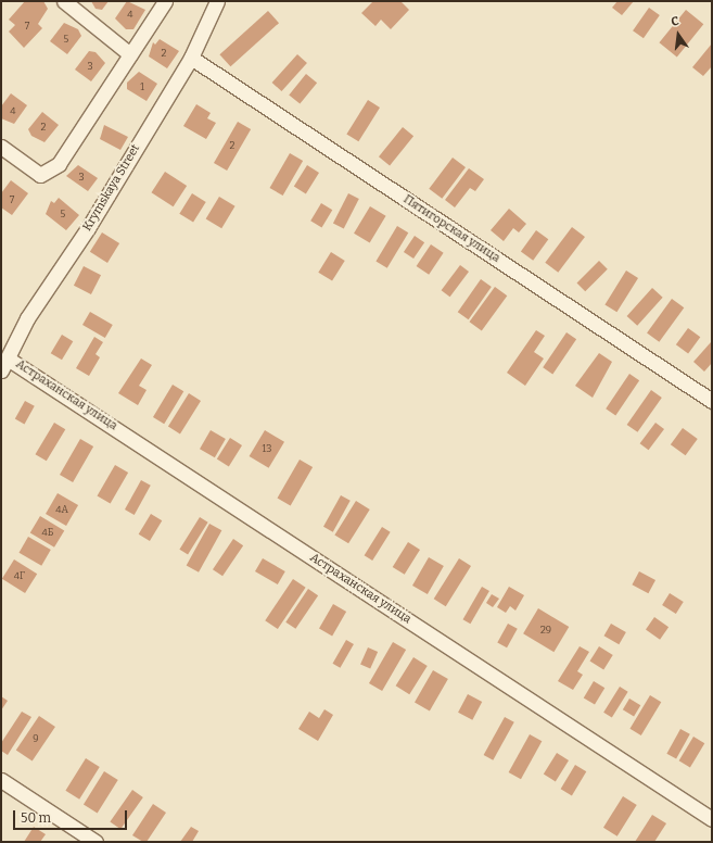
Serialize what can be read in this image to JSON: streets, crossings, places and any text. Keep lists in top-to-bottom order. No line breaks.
{"streets":{"street":["Krymskaya Street","Пятигорская улица","Астраханская улица"]},"crossings":[["Krymskaya Street","Пятигорская улица"],["Krymskaya Street","Астраханская улица"]],"house_numbers":["4","7","5","2","3","1","4","2","2","3","7","5","13","4А","4Б","4Г","29","9"],"scale_bar":"50 m","north":"top"}
